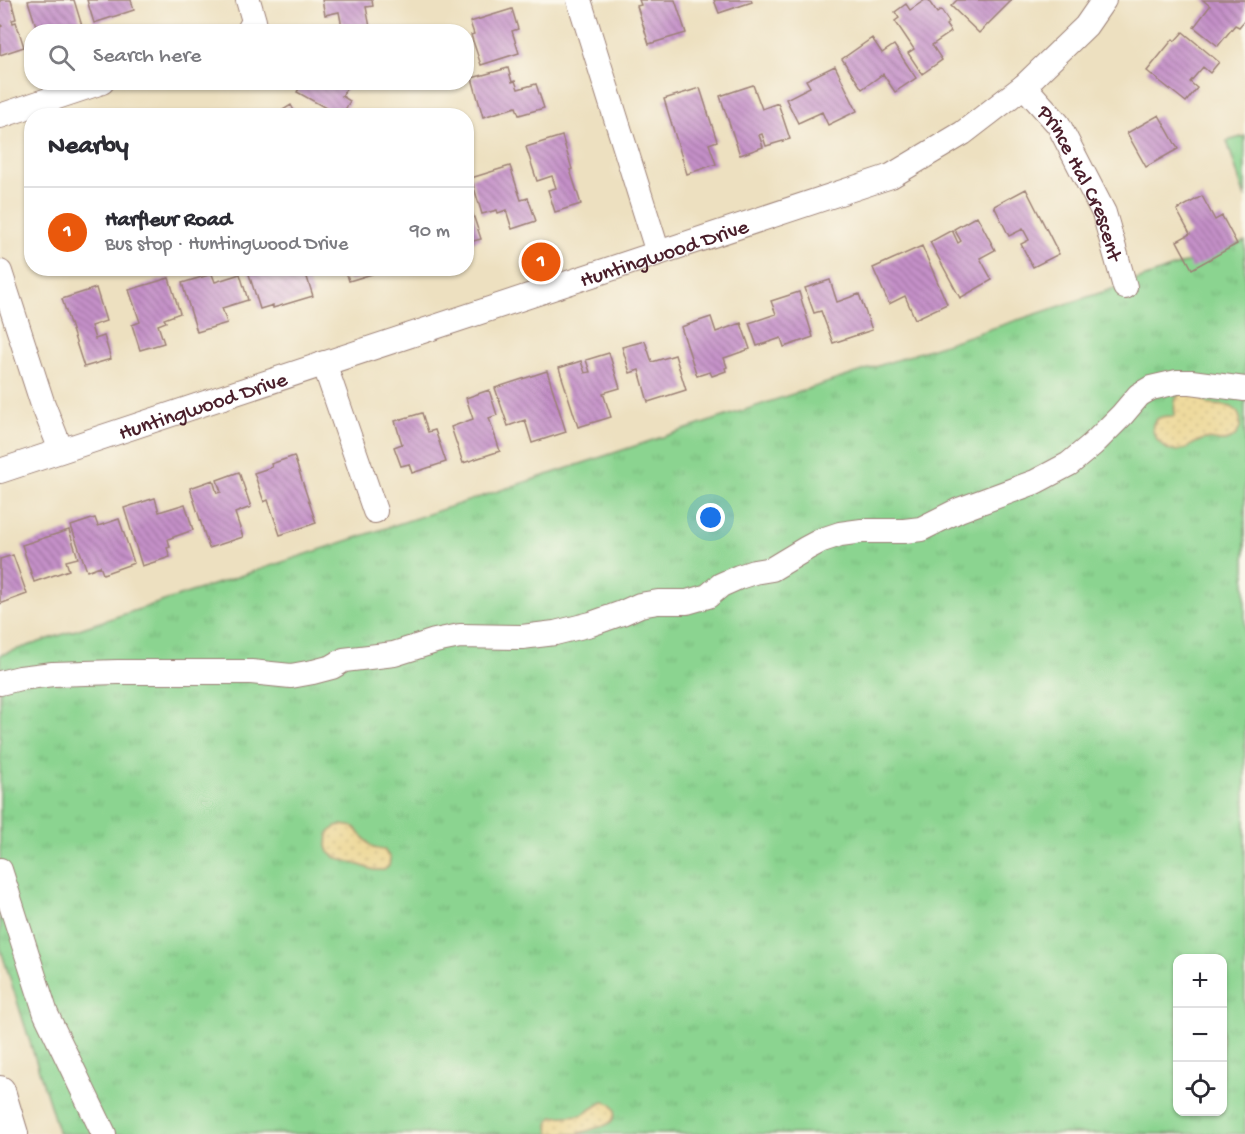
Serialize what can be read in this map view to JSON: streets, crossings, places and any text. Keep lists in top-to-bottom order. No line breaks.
{"streets":{"street":["Prince Hal Crescent","Huntingwood Drive"]},"crossings":[["Prince Hal Crescent","Huntingwood Drive"]],"page":{"search":"Search here","heading":"Nearby","list":[{"mark":"1","name":"Harfleur Road","note":"Bus stop · Huntingwood Drive","value":"90 m"}],"pins":"1","map_buttons":["+","−"]}}
